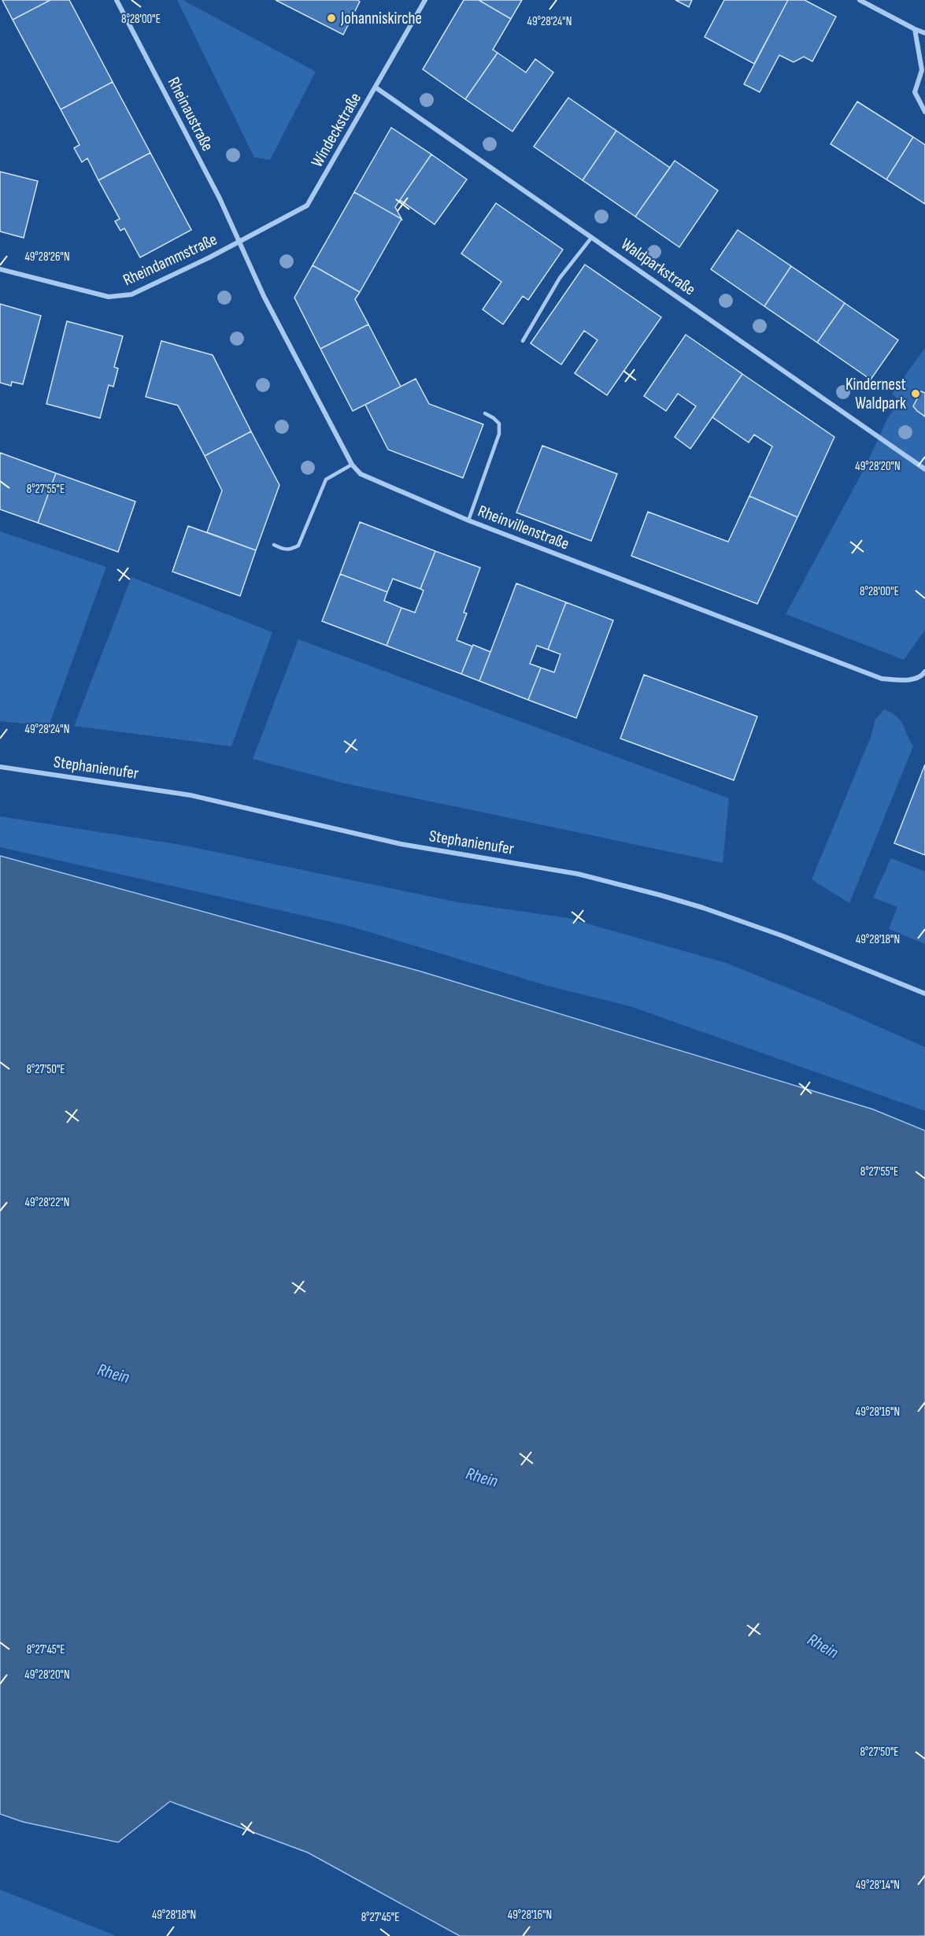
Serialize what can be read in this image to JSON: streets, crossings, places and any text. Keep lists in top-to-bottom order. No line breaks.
{"streets":{"street":["Rheinaustraße","Windeckstraße","Rheindammstraße","Waldparkstraße","Rheinvillenstraße","Stephanienufer"]},"crossings":[["Rheinaustraße","Windeckstraße"],["Rheinaustraße","Rheindammstraße"],["Rheinaustraße","Rheinvillenstraße"],["Windeckstraße","Rheindammstraße"],["Windeckstraße","Waldparkstraße"],["Windeckstraße","Rheinvillenstraße"],["Rheindammstraße","Rheinvillenstraße"]],"water":["Rhein"],"places":["Johanniskirche","Kindernest Waldpark"],"coordinates":["8°28'00\"E","49°28'24\"N","49°28'26\"N","49°28'20\"N","8°27'55\"E","49°28'18\"N","8°27'50\"E","49°28'22\"N","49°28'16\"N","8°27'45\"E","49°28'14\"N"]}
